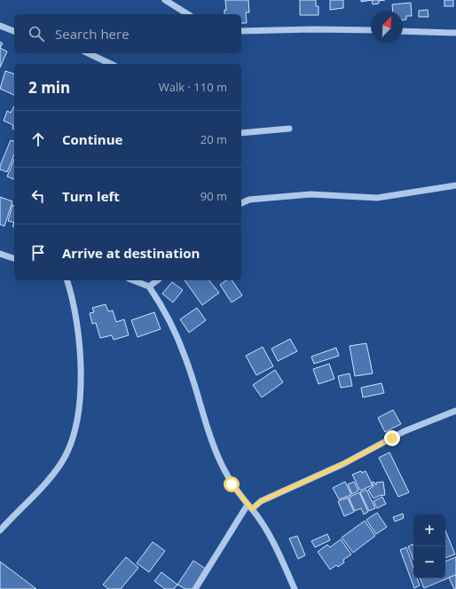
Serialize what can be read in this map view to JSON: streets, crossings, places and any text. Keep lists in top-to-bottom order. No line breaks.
{"north":"top right","page":{"search":"Search here","heading":["2 min","Walk · 110 m"],"list":[["Continue","20 m"],["Turn left","90 m"],"Arrive at destination"],"map_buttons":["+","−"]}}
